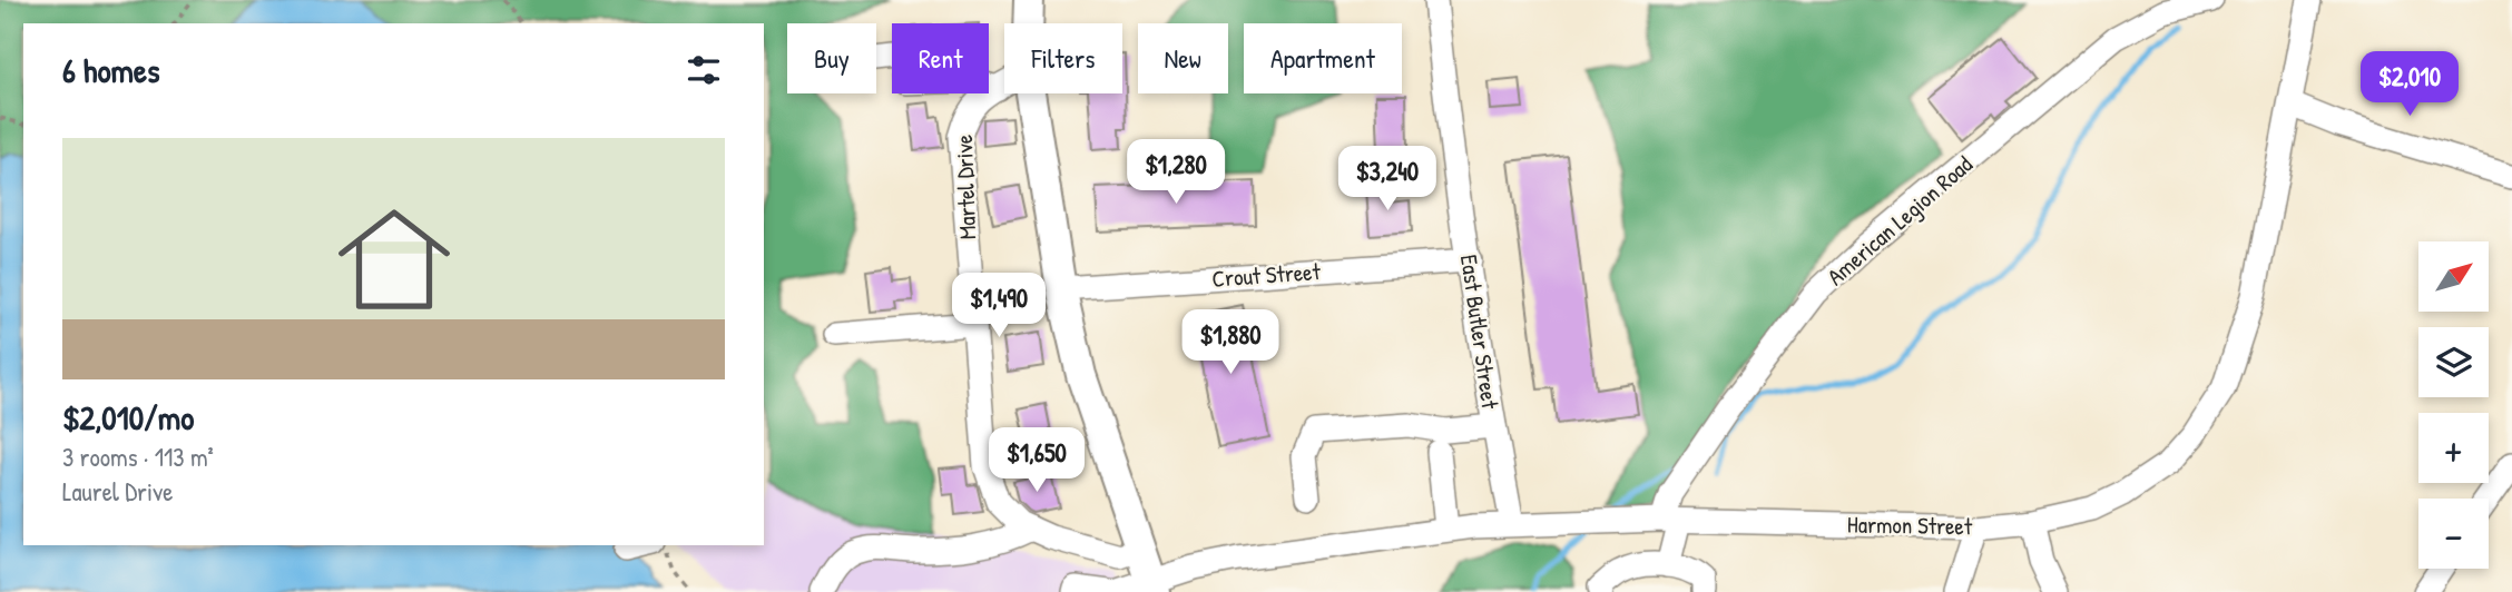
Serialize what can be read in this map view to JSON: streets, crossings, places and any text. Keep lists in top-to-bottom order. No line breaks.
{"streets":{"street":["Martel Drive","American Legion Road","Crout Street","East Butler Street","Harmon Street"]},"crossings":[["American Legion Road","Harmon Street"],["Crout Street","East Butler Street"],["East Butler Street","Harmon Street"]],"north":"top right","page":{"chip":["Buy","Rent","Filters","New","Apartment"],"heading":"6 homes","price":["$2,010","$1,280","$3,240","$1,490","$1,880","$1,650"],"list":[{"name":"$2,010/mo","note":"3 rooms · 113 m² · Laurel Drive"}],"map_buttons":["+","−"]}}
